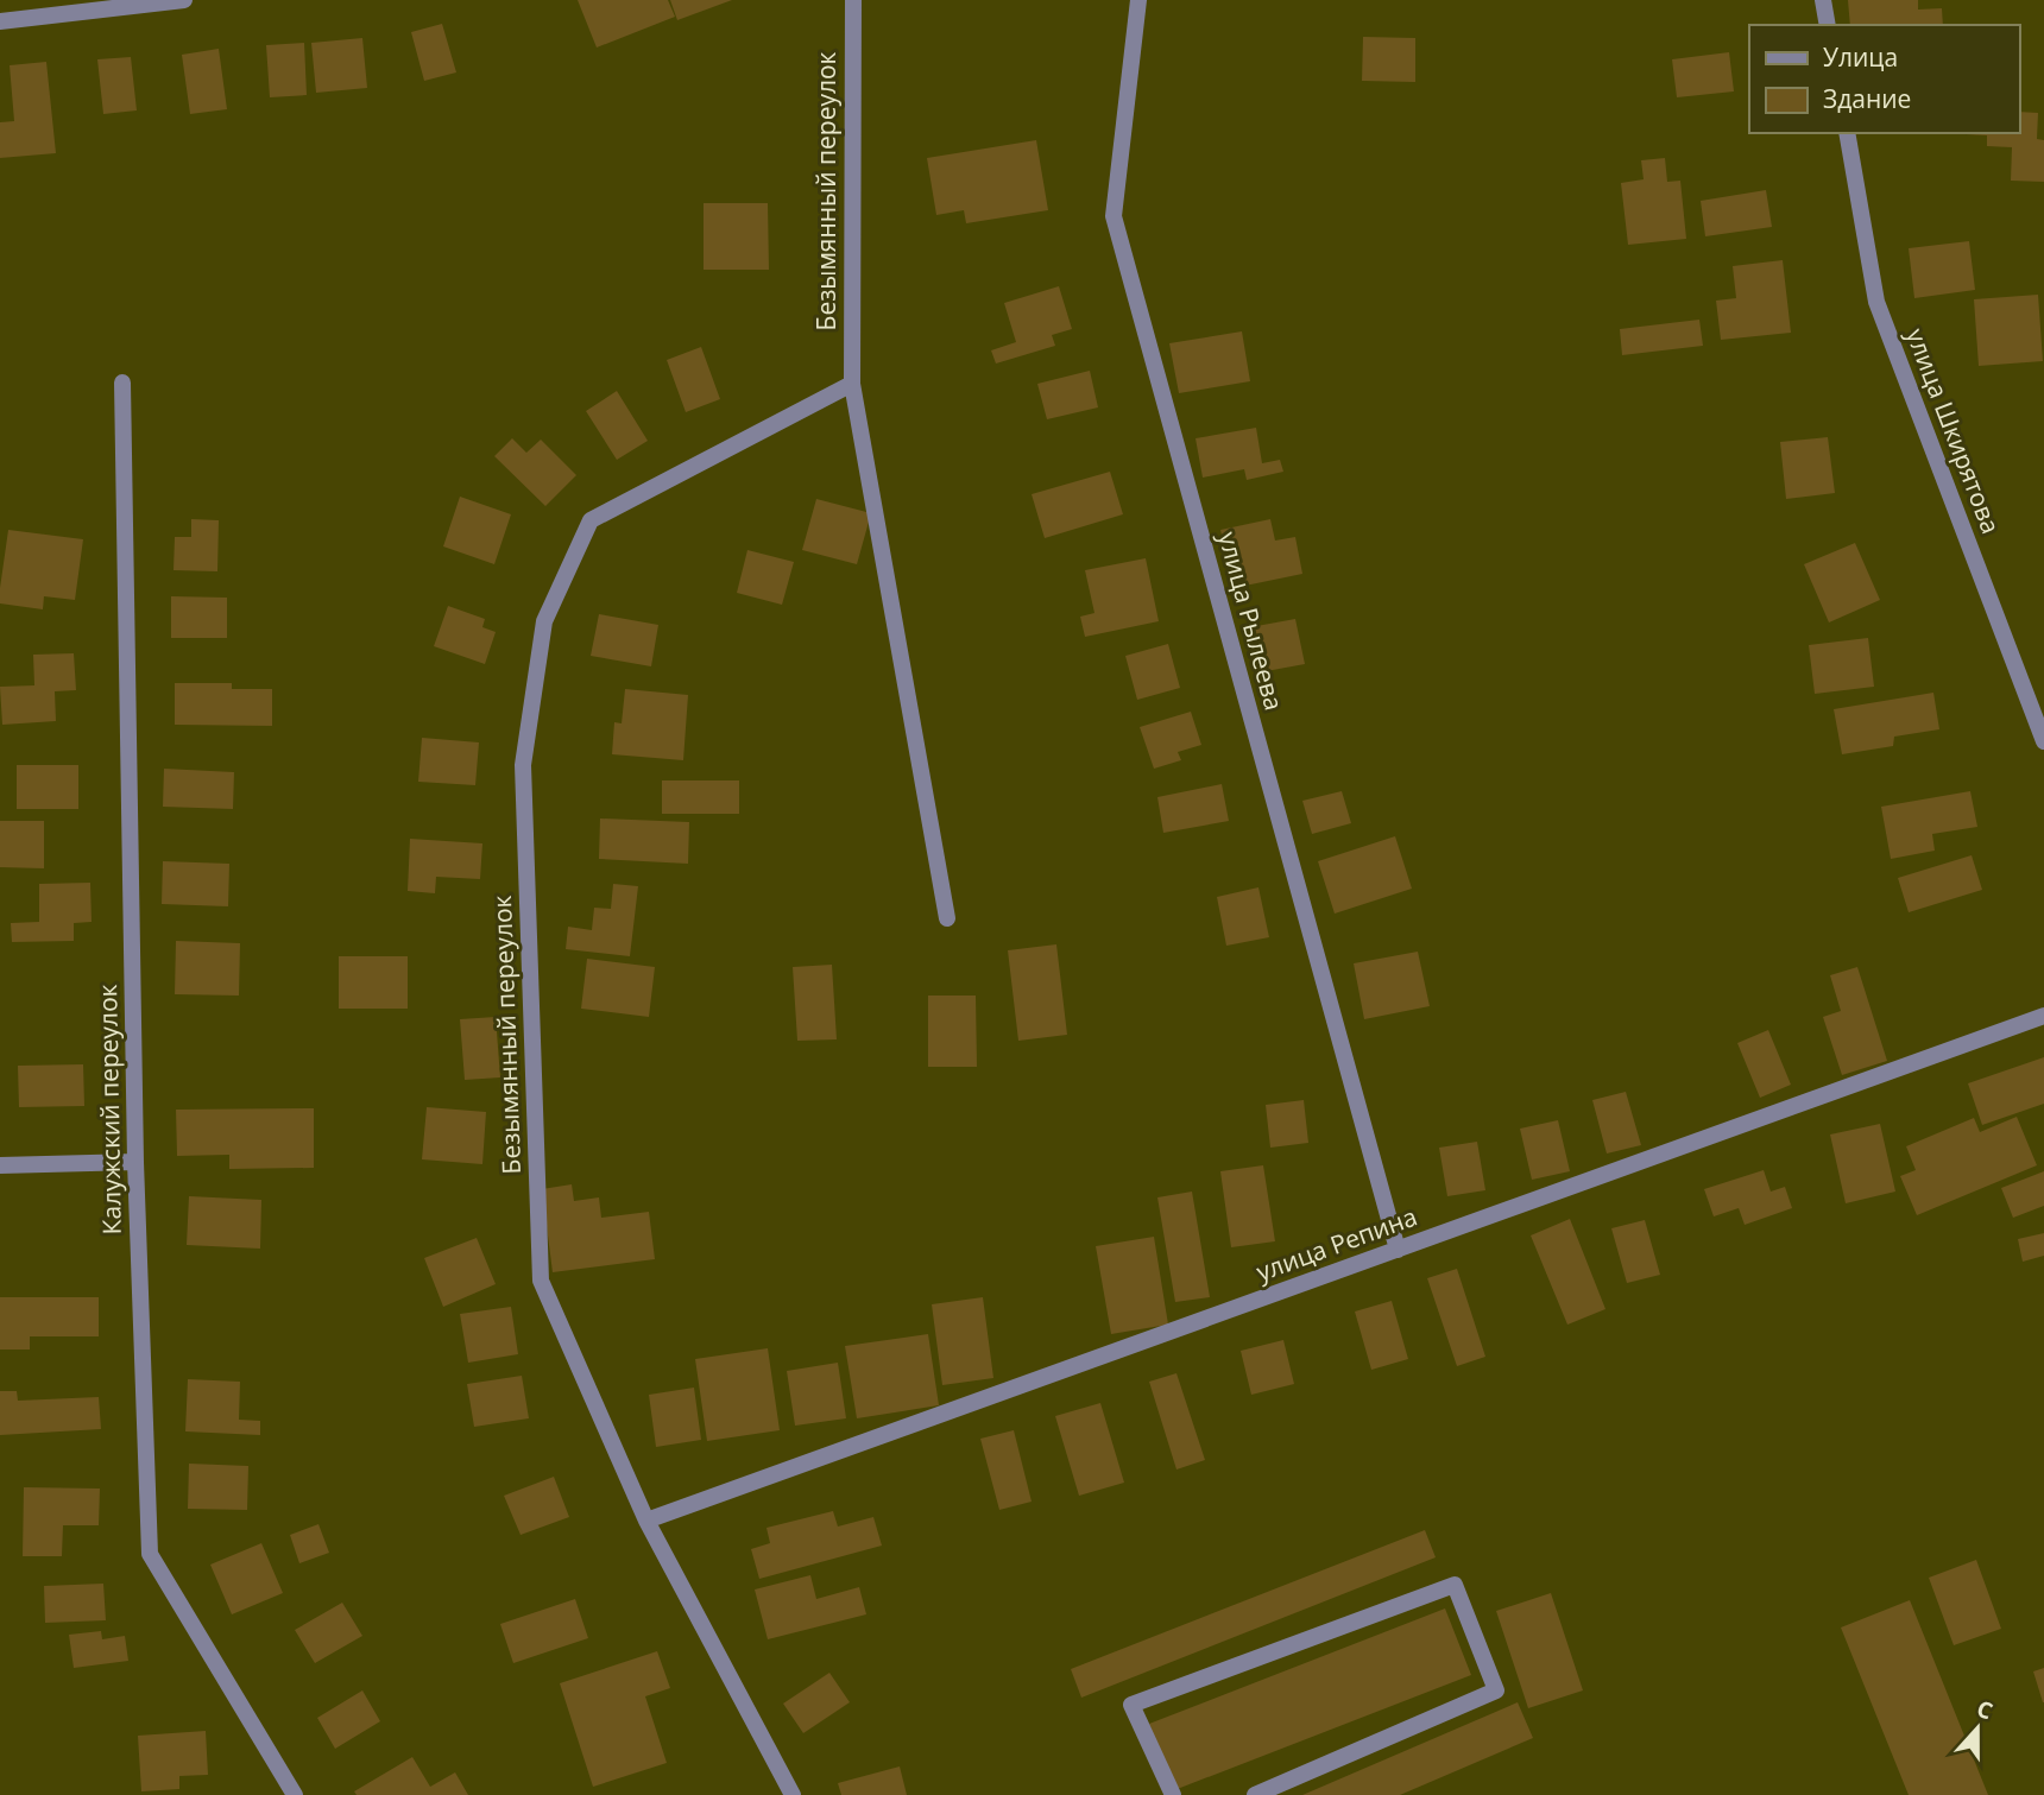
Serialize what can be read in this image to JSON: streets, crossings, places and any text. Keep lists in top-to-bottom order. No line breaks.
{"streets":{"street":["Безымянный переулок","улица Шкирятова","улица Рылеева","Калужский переулок","улица Репина"]},"crossings":[["Безымянный переулок","улица Репина"],["улица Рылеева","улица Репина"]],"legend":["Улица","Здание"],"north":"top"}
